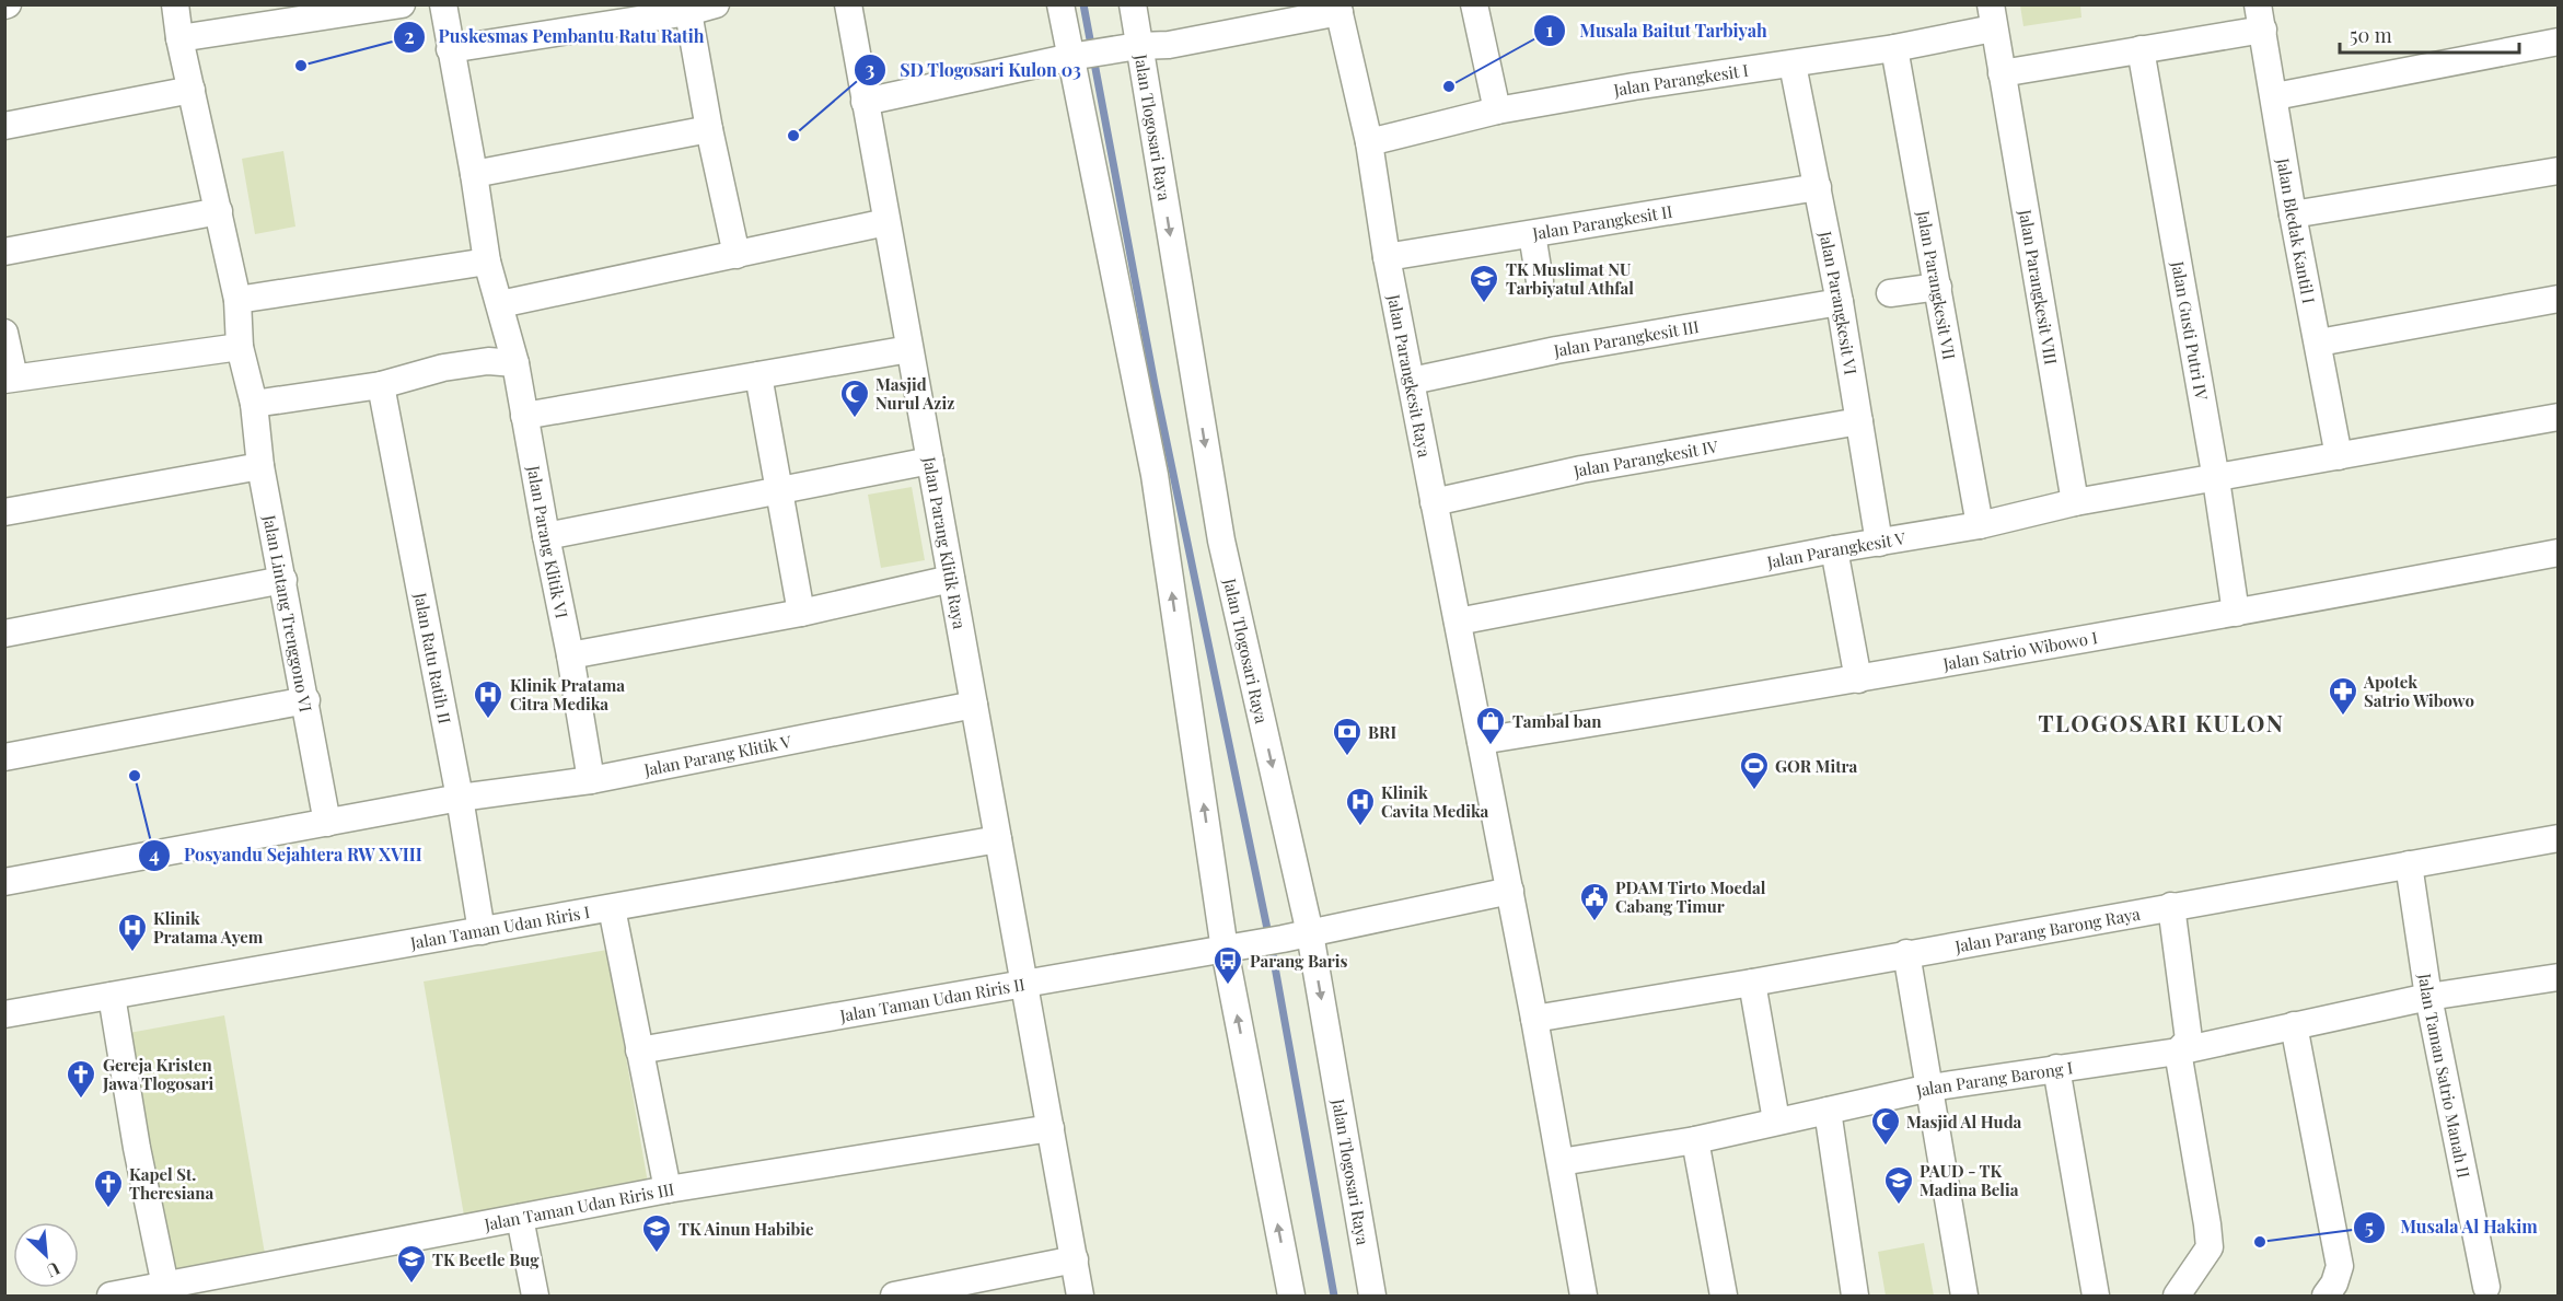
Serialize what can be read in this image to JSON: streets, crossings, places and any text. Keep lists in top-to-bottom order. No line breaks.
{"streets":{"street":["Jalan Parangkesit I","Jalan Tlogosari Raya","Jalan Parangkesit II","Jalan Bledak Kantil I","Jalan Parangkesit VII","Jalan Parangkesit VIII","Jalan Parangkesit VI","Jalan Gusti Putri IV","Jalan Parangkesit III","Jalan Parangkesit Raya","Jalan Parangkesit IV","Jalan Parang Klitik VI","Jalan Parang Klitik Raya","Jalan Parangkesit V","Jalan Lintang Trenggono VI","Jalan Satrio Wibowo I","Jalan Ratu Ratih II","Jalan Parang Klitik V","Jalan Taman Udan Riris I","Jalan Parang Barong Raya","Jalan Taman Udan Riris II","Jalan Taman Satrio Manah II","Jalan Parang Barong I","Jalan Taman Udan Riris III"]},"crossings":[["Jalan Parangkesit I","Jalan Parangkesit VII"],["Jalan Parangkesit I","Jalan Parangkesit VIII"],["Jalan Parangkesit I","Jalan Parangkesit VI"],["Jalan Parangkesit I","Jalan Parangkesit Raya"],["Jalan Tlogosari Raya","Jalan Taman Udan Riris II"],["Jalan Parangkesit II","Jalan Parangkesit VI"],["Jalan Parangkesit II","Jalan Parangkesit Raya"],["Jalan Bledak Kantil I","Jalan Parangkesit V"],["Jalan Parangkesit VII","Jalan Parangkesit V"],["Jalan Parangkesit VIII","Jalan Parangkesit V"],["Jalan Parangkesit VI","Jalan Parangkesit III"],["Jalan Parangkesit VI","Jalan Parangkesit IV"],["Jalan Parangkesit VI","Jalan Parangkesit V"],["Jalan Gusti Putri IV","Jalan Parangkesit V"],["Jalan Gusti Putri IV","Jalan Satrio Wibowo I"],["Jalan Parangkesit III","Jalan Parangkesit Raya"],["Jalan Parangkesit Raya","Jalan Parangkesit IV"],["Jalan Parangkesit Raya","Jalan Parangkesit V"],["Jalan Parangkesit Raya","Jalan Satrio Wibowo I"],["Jalan Parang Klitik VI","Jalan Parang Klitik V"],["Jalan Parang Klitik Raya","Jalan Parang Klitik V"],["Jalan Parang Klitik Raya","Jalan Taman Udan Riris I"],["Jalan Parang Klitik Raya","Jalan Taman Udan Riris II"],["Jalan Parang Klitik Raya","Jalan Taman Udan Riris III"],["Jalan Lintang Trenggono VI","Jalan Parang Klitik V"],["Jalan Ratu Ratih II","Jalan Parang Klitik V"],["Jalan Ratu Ratih II","Jalan Taman Udan Riris I"],["Jalan Parang Barong Raya","Jalan Taman Satrio Manah II"],["Jalan Taman Satrio Manah II","Jalan Parang Barong I"]],"districts":["TLOGOSARI KULON"],"places":{"other":["Puskesmas Pembantu Ratu Ratih","Musala Baitut Tarbiyah","SD Tlogosari Kulon 03","Posyandu Sejahtera RW XVIII","Musala Al Hakim"],"school or university":["TK Muslimat NU Tarbiyatul Athfal","PAUD - TK Madina Belia","TK Ainun Habibie","TK Beetle Bug"],"mosque":["Masjid Nurul Aziz","Masjid Al Huda"],"pharmacy":["Apotek Satrio Wibowo"],"hospital":["Klinik Pratama Citra Medika","Klinik Cavita Medika","Klinik Pratama Ayem"],"shop":["Tambal ban"],"bank":["BRI"],"sports":["GOR Mitra"],"public building":["PDAM Tirto Moedal Cabang Timur"],"bus stop":["Parang Baris"],"church":["Gereja Kristen Jawa Tlogosari","Kapel St. Theresiana"]},"scale_bar":"50 m","north":"bottom right"}
